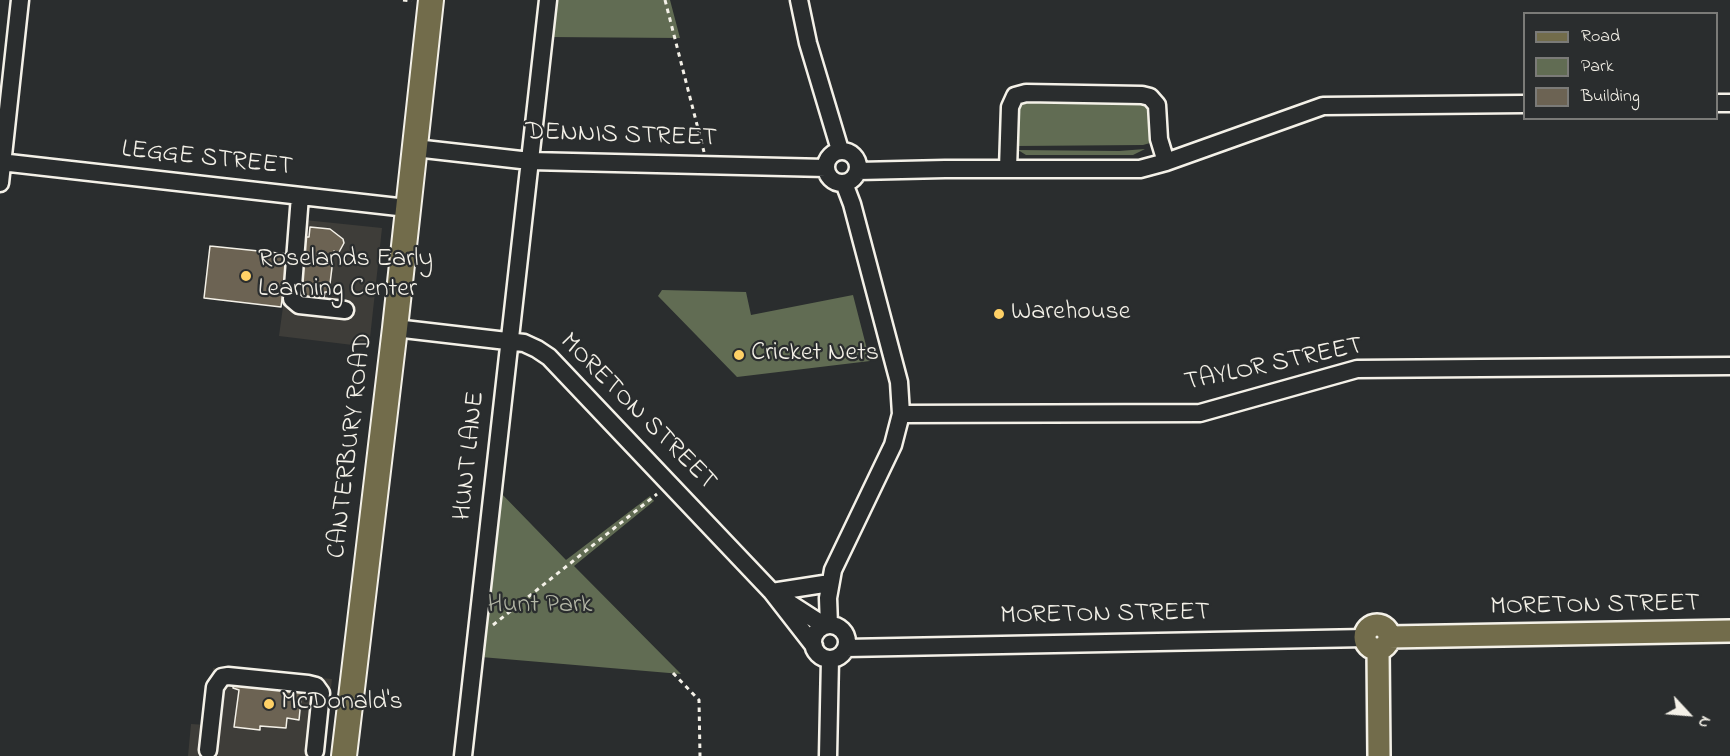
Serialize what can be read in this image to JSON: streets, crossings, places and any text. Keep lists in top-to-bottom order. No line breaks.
{"streets":{"highway":["CANTERBURY ROAD"],"main road":["MORETON STREET"],"street":["DENNIS STREET","LEGGE STREET","TAYLOR STREET","HUNT LANE"]},"crossings":[["DENNIS STREET","CANTERBURY ROAD"],["DENNIS STREET","HUNT LANE"],["LEGGE STREET","CANTERBURY ROAD"],["MORETON STREET","CANTERBURY ROAD"],["MORETON STREET","HUNT LANE"]],"parks":["Hunt Park"],"places":["Roselands Early Learning Center","Warehouse","Cricket Nets","McDonald's"],"legend":["Road","Park","Building"],"north":"bottom right"}
